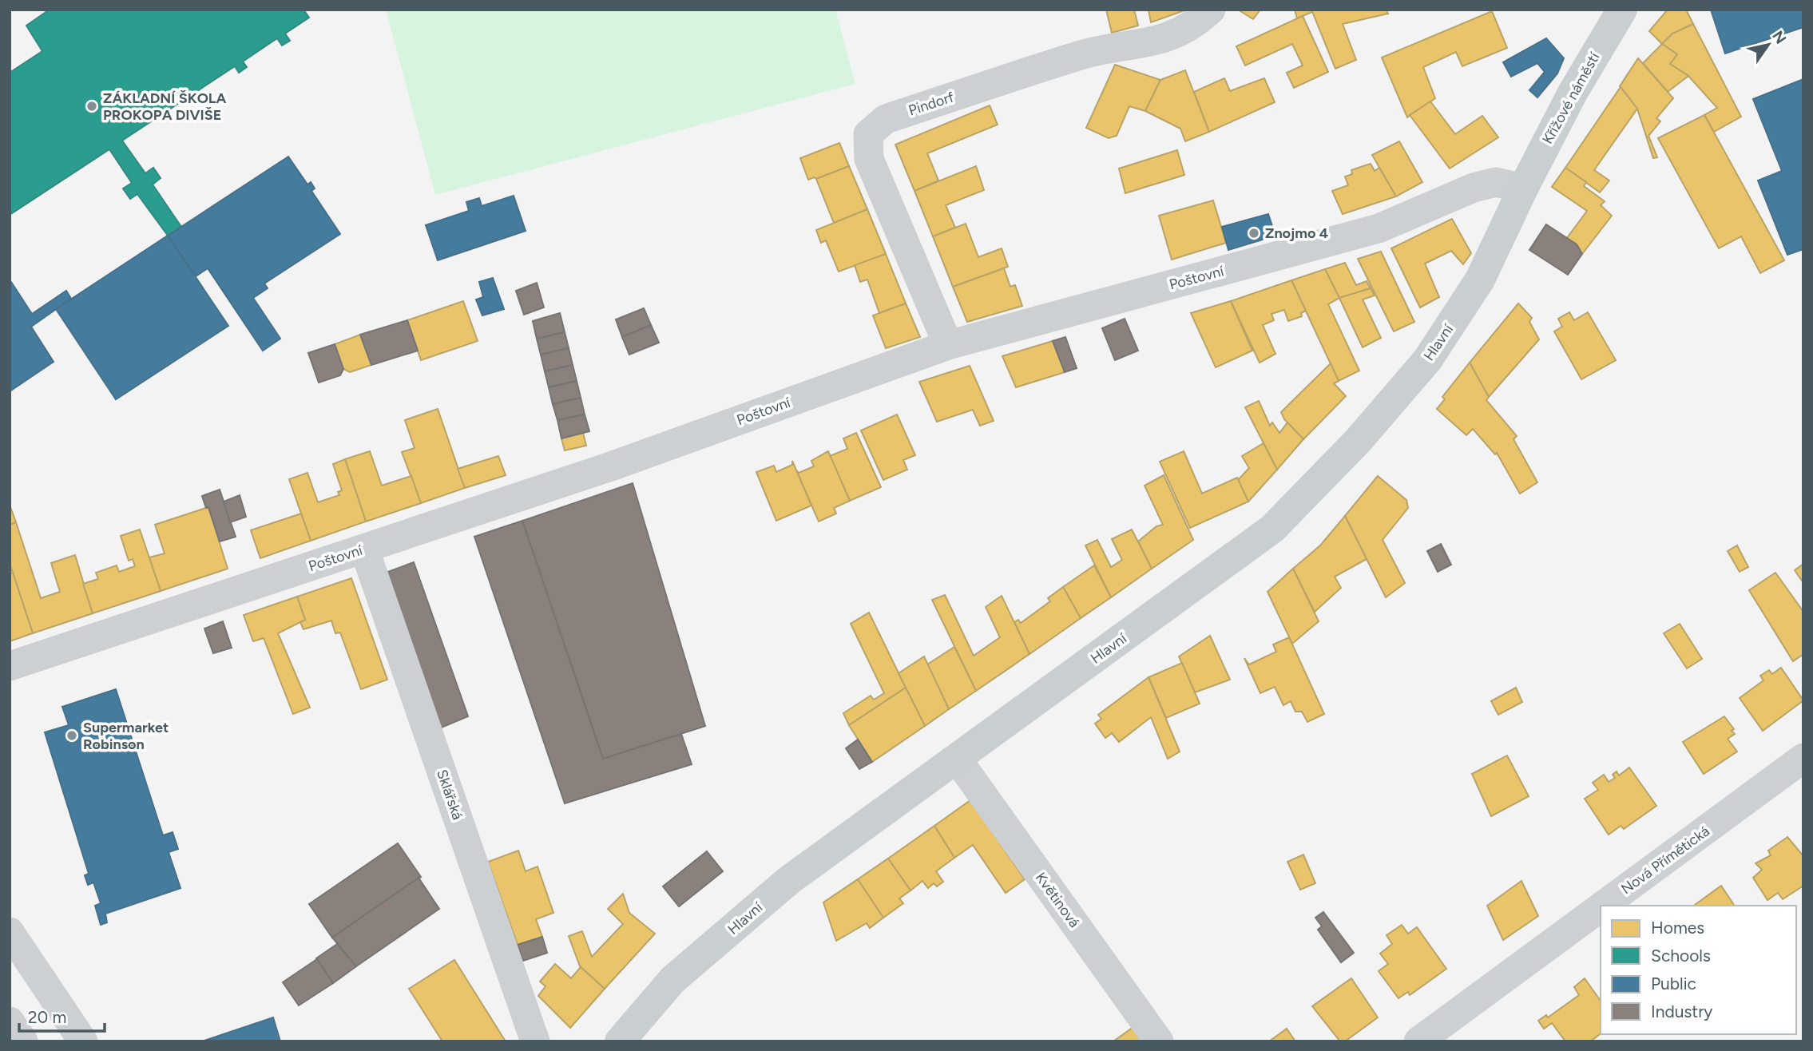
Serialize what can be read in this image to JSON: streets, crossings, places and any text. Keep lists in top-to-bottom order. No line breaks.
{"streets":{"main road":["Křížové náměstí","Hlavní"],"street":["Pindorf","Poštovní","Sklářská","Nová Přímětická","Květinová"]},"crossings":[["Křížové náměstí","Poštovní"],["Křížové náměstí","Hlavní"],["Pindorf","Poštovní"],["Poštovní","Hlavní"],["Poštovní","Sklářská"],["Hlavní","Květinová"]],"places":["ZÁKLADNÍ ŠKOLA PROKOPA DIVIŠE","Znojmo 4","Supermarket Robinson"],"legend":["Homes","Schools","Public","Industry"],"scale_bar":"20 m","north":"top right"}
